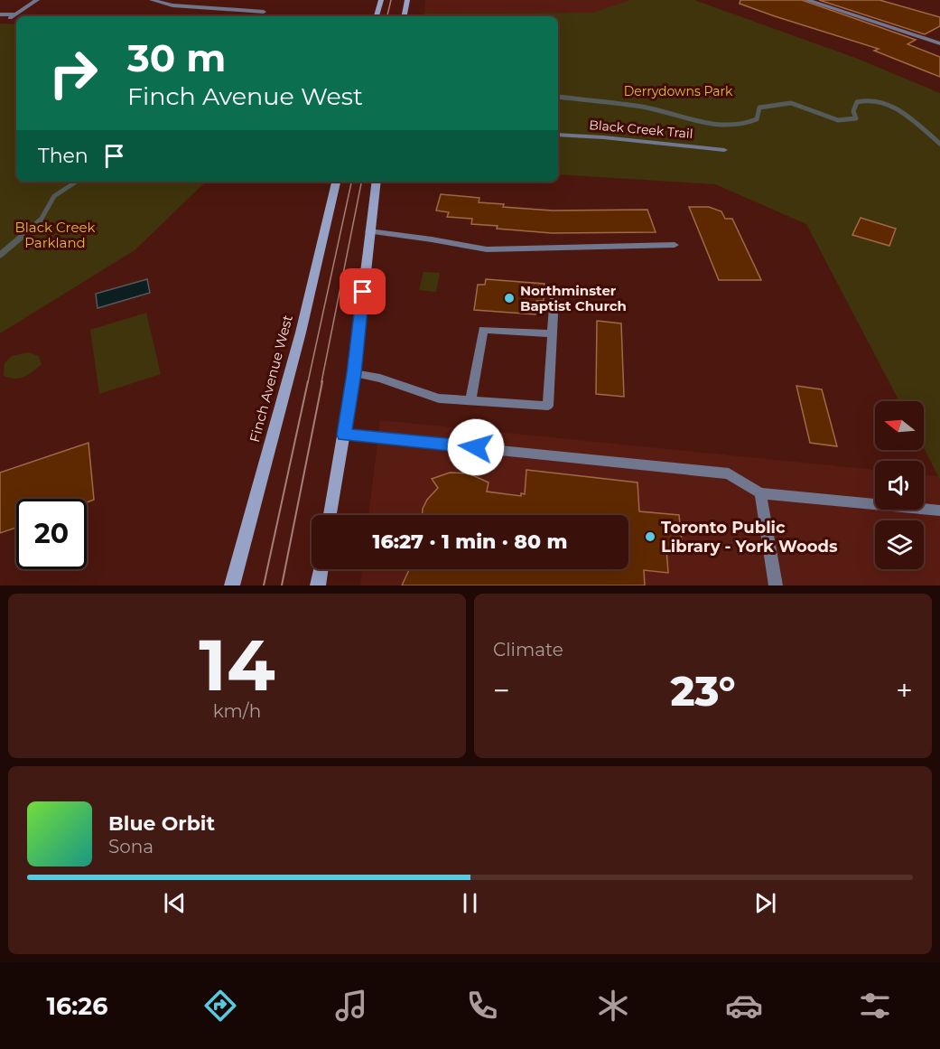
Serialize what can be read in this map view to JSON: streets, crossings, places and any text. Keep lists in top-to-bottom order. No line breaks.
{"streets":{"main road":["Finch Avenue West"],"lane":["Black Creek Trail"]},"parks":["Derrydowns Park","Black Creek Parkland"],"places":["Northminster Baptist Church","Toronto Public Library - York Woods"],"north":"left","page":{"turn":["30 m","Finch Avenue West"],"then":"Then","limit":"20","trip":"16:27 · 1 min · 80 m","tile":[["14","km/h"],"Climate"],"heat":["−","23°","+"],"song":["Blue Orbit","Sona"],"tabs":"16:26"}}
